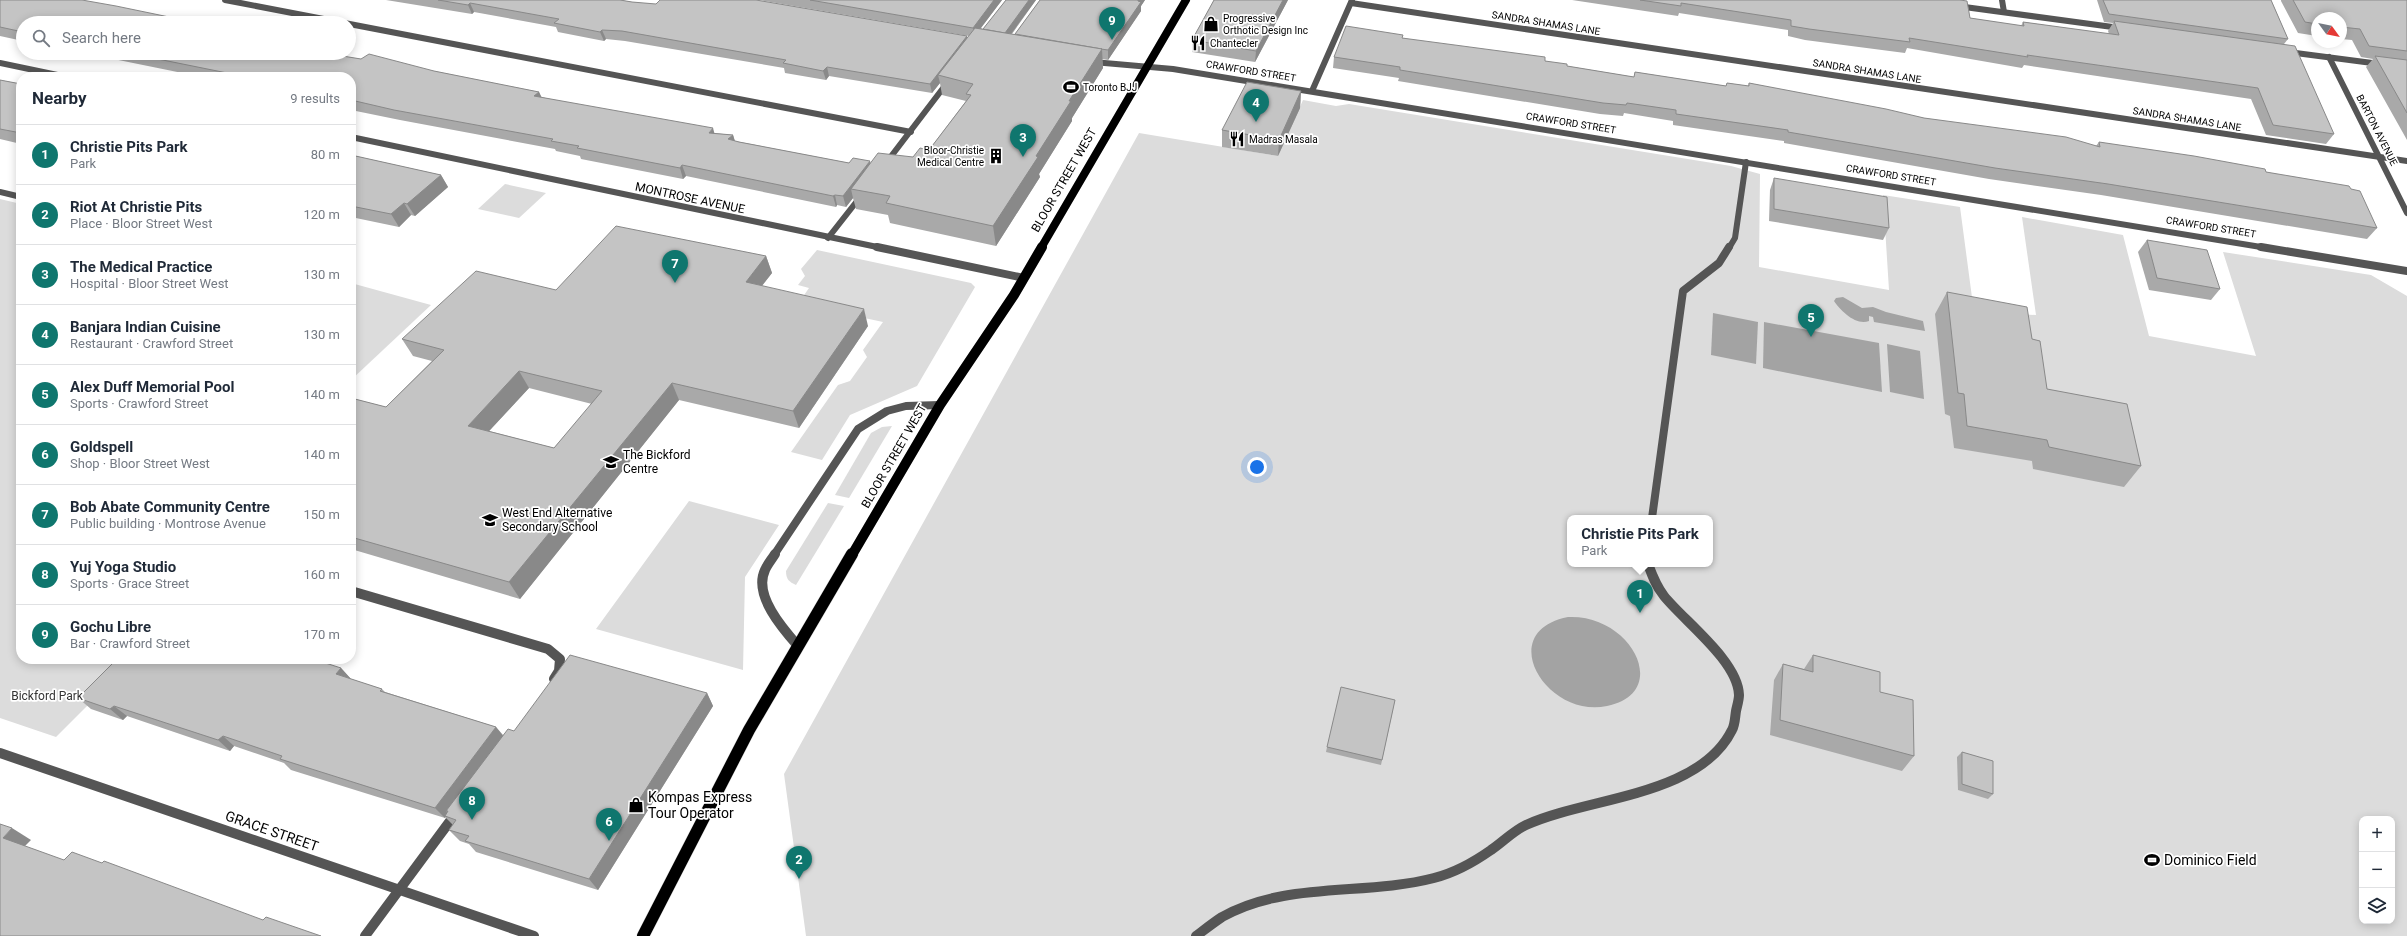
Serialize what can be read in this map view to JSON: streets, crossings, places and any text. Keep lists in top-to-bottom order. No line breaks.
{"streets":{"main road":["BLOOR STREET WEST"],"street":["SANDRA SHAMAS LANE","CRAWFORD STREET","BARTON AVENUE","MONTROSE AVENUE","GRACE STREET"]},"crossings":[["SANDRA SHAMAS LANE","BARTON AVENUE"],["CRAWFORD STREET","BLOOR STREET WEST"],["BLOOR STREET WEST","MONTROSE AVENUE"]],"parks":["Bickford Park"],"places":{"shop":["Progressive Orthotic Design Inc","Kompas Express Tour Operator"],"restaurant":["Chantecler","Madras Masala"],"sports":["Toronto BJJ","Dominico Field"],"building":["Bloor-Christie Medical Centre"],"school or university":["The Bickford Centre","West End Alternative Secondary School"]},"north":"bottom right","page":{"pins":["9","4","3","7","5","1","8","6","2"],"search":"Search here","heading":["Nearby","9 results"],"list":[{"mark":"1","name":"Christie Pits Park","note":"Park","value":"80 m"},{"mark":"2","name":"Riot At Christie Pits","note":"Place · Bloor Street West","value":"120 m"},{"mark":"3","name":"The Medical Practice","note":"Hospital · Bloor Street West","value":"130 m"},{"mark":"4","name":"Banjara Indian Cuisine","note":"Restaurant · Crawford Street","value":"130 m"},{"mark":"5","name":"Alex Duff Memorial Pool","note":"Sports · Crawford Street","value":"140 m"},{"mark":"6","name":"Goldspell","note":"Shop · Bloor Street West","value":"140 m"},{"mark":"7","name":"Bob Abate Community Centre","note":"Public building · Montrose Avenue","value":"150 m"},{"mark":"8","name":"Yuj Yoga Studio","note":"Sports · Grace Street","value":"160 m"},{"mark":"9","name":"Gochu Libre","note":"Bar · Crawford Street","value":"170 m"}],"popup":["Christie Pits Park","Park"],"map_buttons":["+","−"]}}
